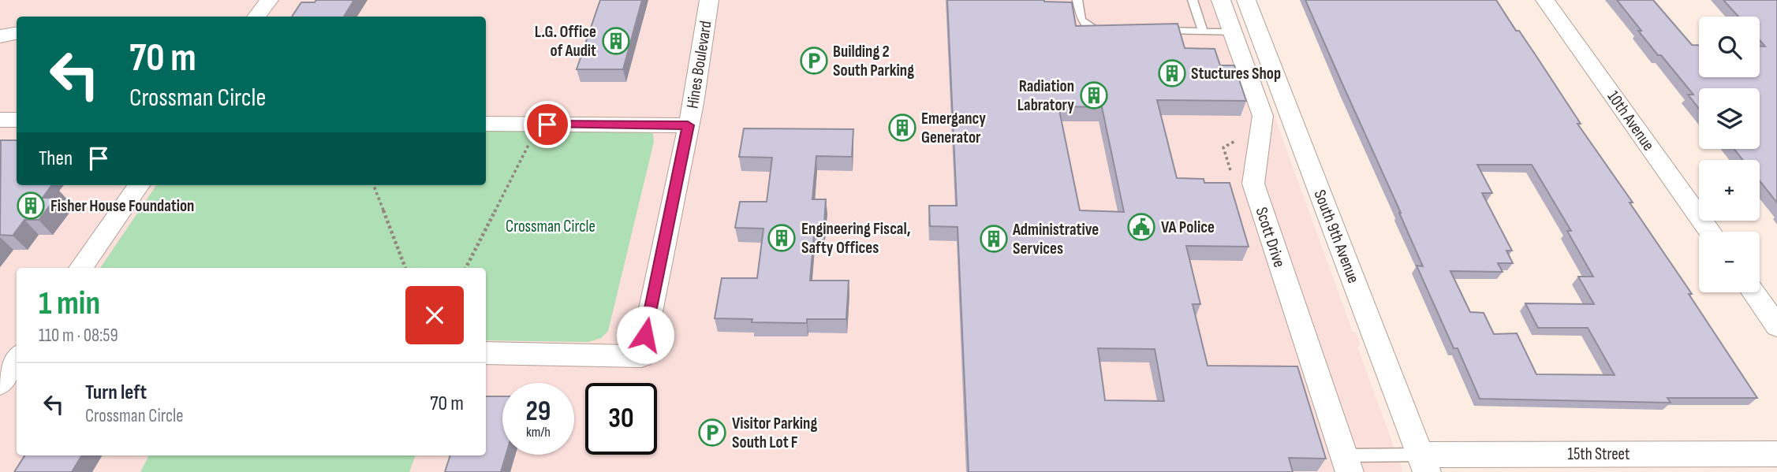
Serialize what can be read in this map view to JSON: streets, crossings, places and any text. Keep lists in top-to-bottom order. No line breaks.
{"streets":{"street":["Hines Boulevard","10th Avenue","South 9th Avenue","Scott Drive","15th Street"]},"crossings":[["South 9th Avenue","15th Street"]],"parks":["Crossman Circle"],"places":{"building":["L.G. Office of Audit","Stuctures Shop","Radiation Labratory","Emergancy Generator","Fisher House Foundation","Engineering Fiscal, Safty Offices","Administrative Services"],"parking":["Building 2 South Parking","Visitor Parking South Lot F"],"public building":["VA Police"]},"page":{"map_buttons":["+","−"],"turn":["70 m","Crossman Circle"],"then":"Then","heading":["1 min","110 m · 08:59"],"list":[{"name":"Turn left","note":"Crossman Circle","value":"70 m"}],"speed":"29 km/h","limit":"30"}}
